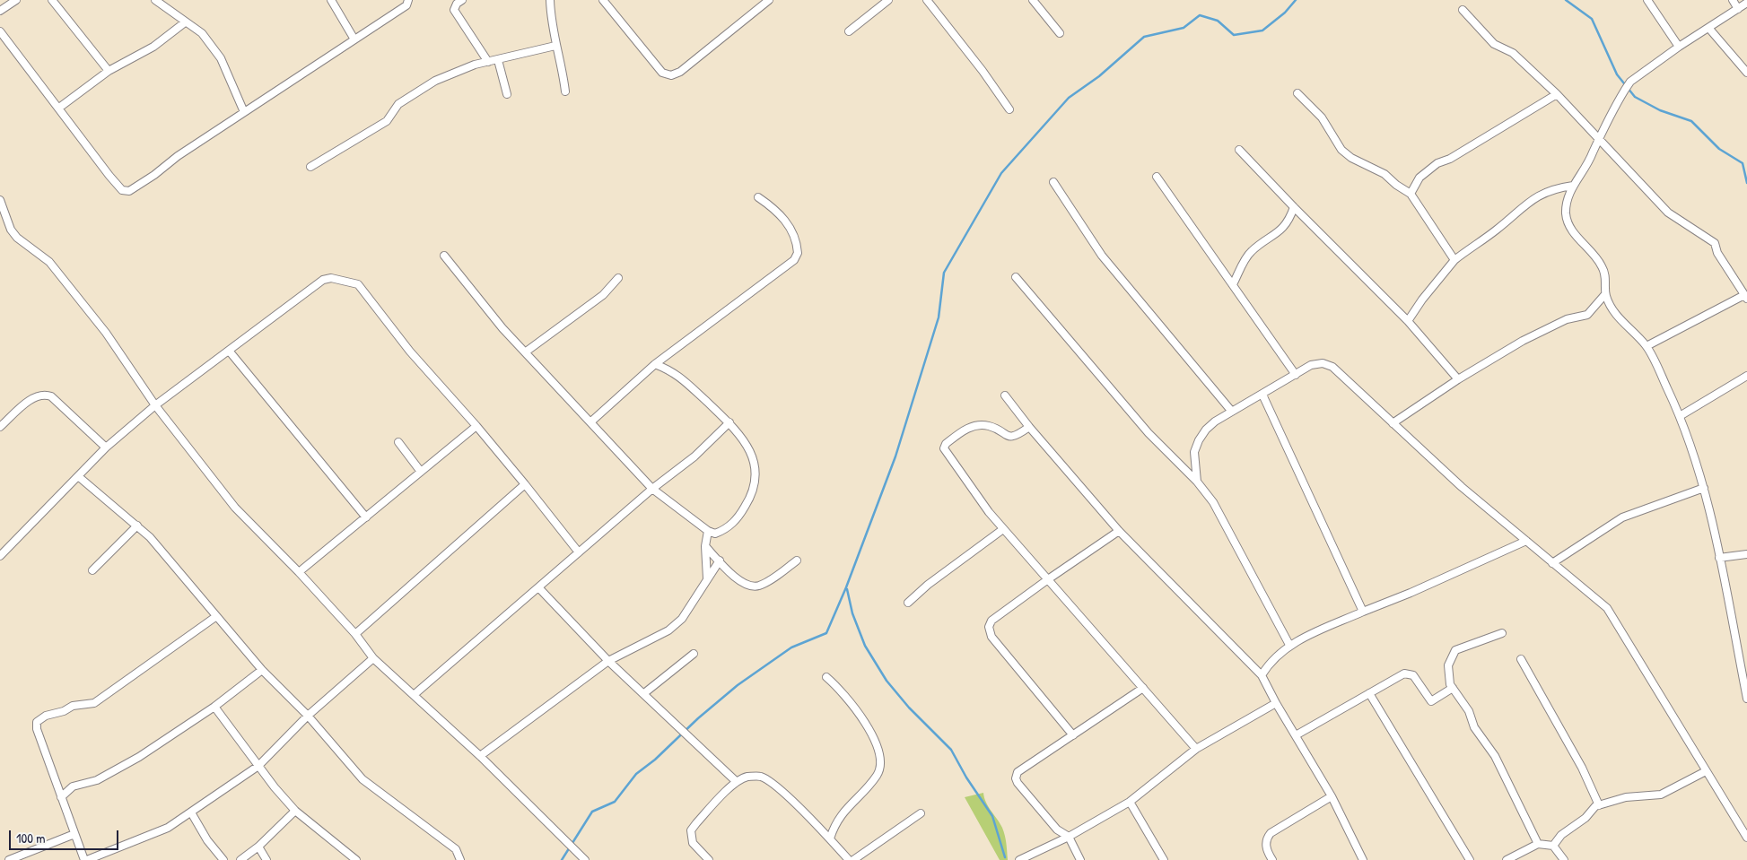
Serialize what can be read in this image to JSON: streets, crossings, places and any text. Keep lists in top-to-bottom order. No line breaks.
{"scale_bar":"100 m"}
